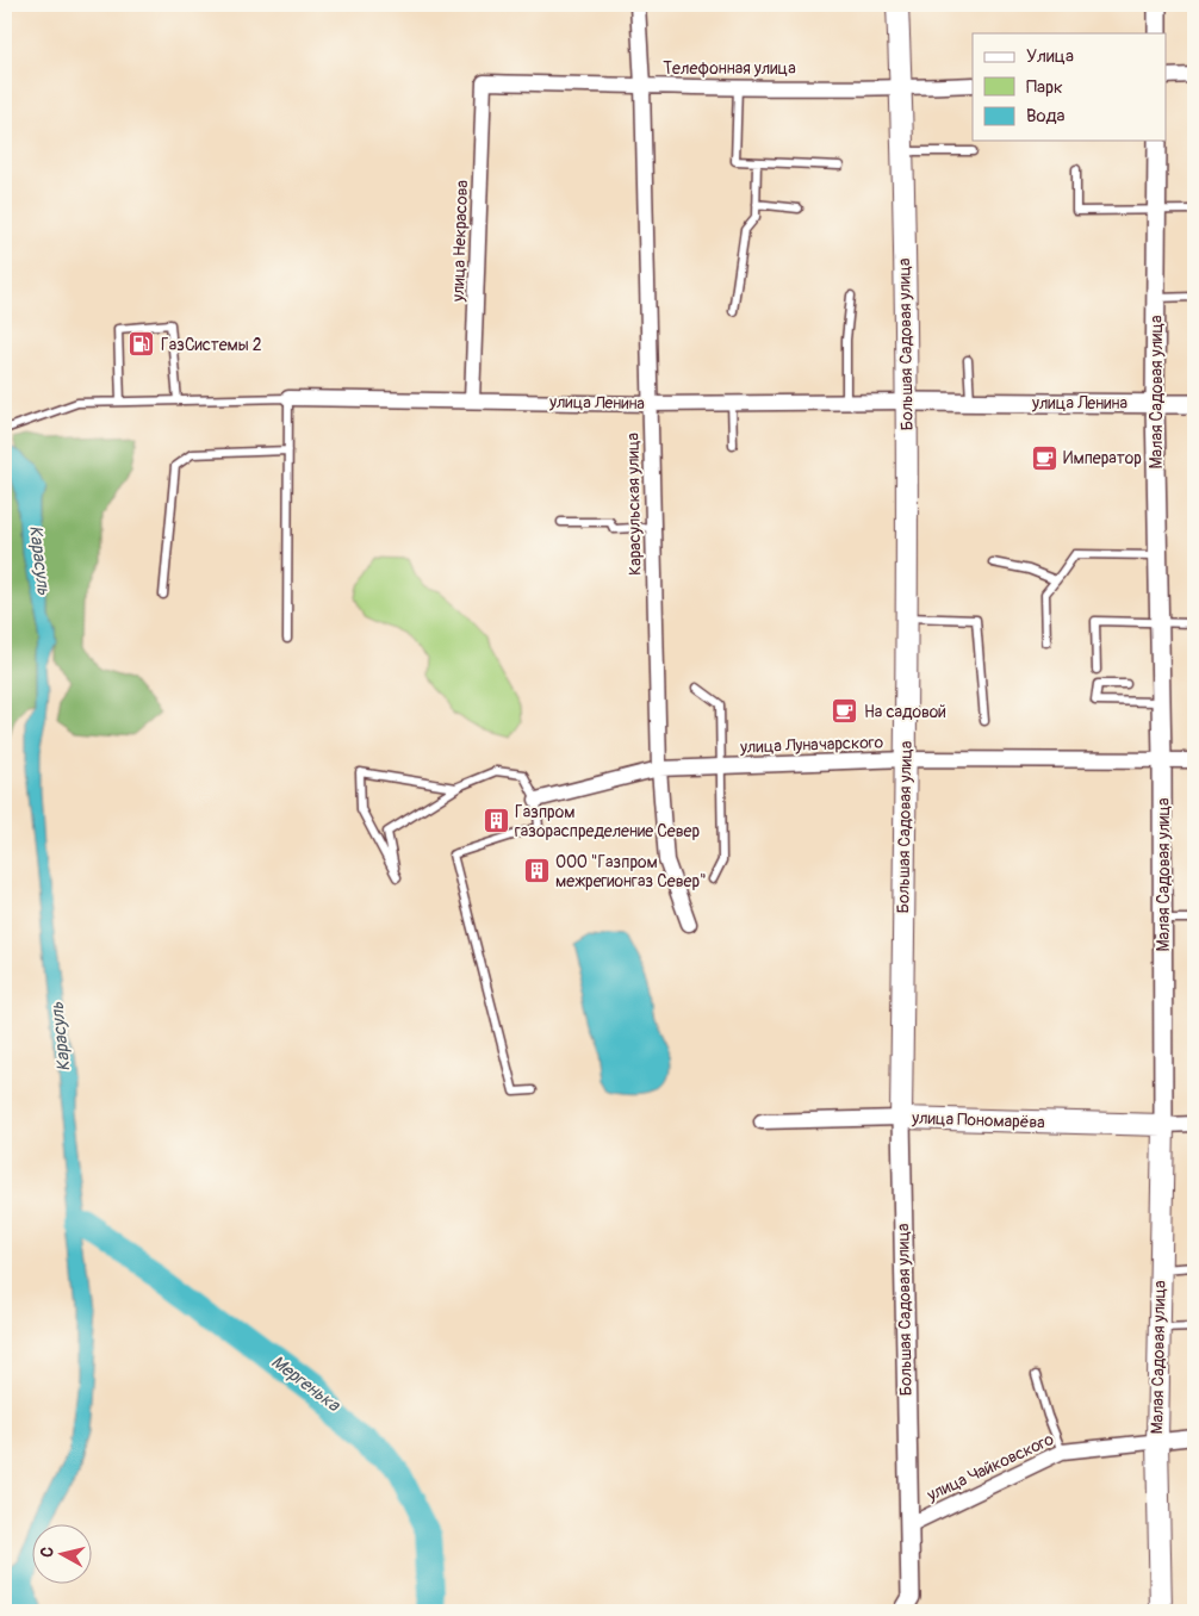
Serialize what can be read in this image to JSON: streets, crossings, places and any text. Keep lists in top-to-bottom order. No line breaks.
{"streets":{"main road":["Большая Садовая улица","Малая Садовая улица","улица Пономарёва"],"street":["Телефонная улица","улица Некрасова","улица Ленина","Карасульская улица","улица Луначарского","улица Чайковского"]},"crossings":[["Телефонная улица","улица Некрасова"],["Телефонная улица","Большая Садовая улица"],["Телефонная улица","Карасульская улица"],["улица Некрасова","улица Ленина"],["Большая Садовая улица","улица Ленина"],["Большая Садовая улица","улица Луначарского"],["Большая Садовая улица","улица Пономарёва"],["Большая Садовая улица","улица Чайковского"],["Малая Садовая улица","улица Ленина"],["Малая Садовая улица","улица Луначарского"],["Малая Садовая улица","улица Пономарёва"],["Малая Садовая улица","улица Чайковского"],["улица Ленина","Карасульская улица"],["Карасульская улица","улица Луначарского"]],"water":["Карасуль","Мергенька"],"places":{"fuel station":["ГазСистемы 2"],"cafe":["Император","На садовой"],"building":["Газпром газораспределение Север","ООО \"Газпром межрегионгаз Север\""]},"legend":["Улица","Парк","Вода"],"north":"left"}
